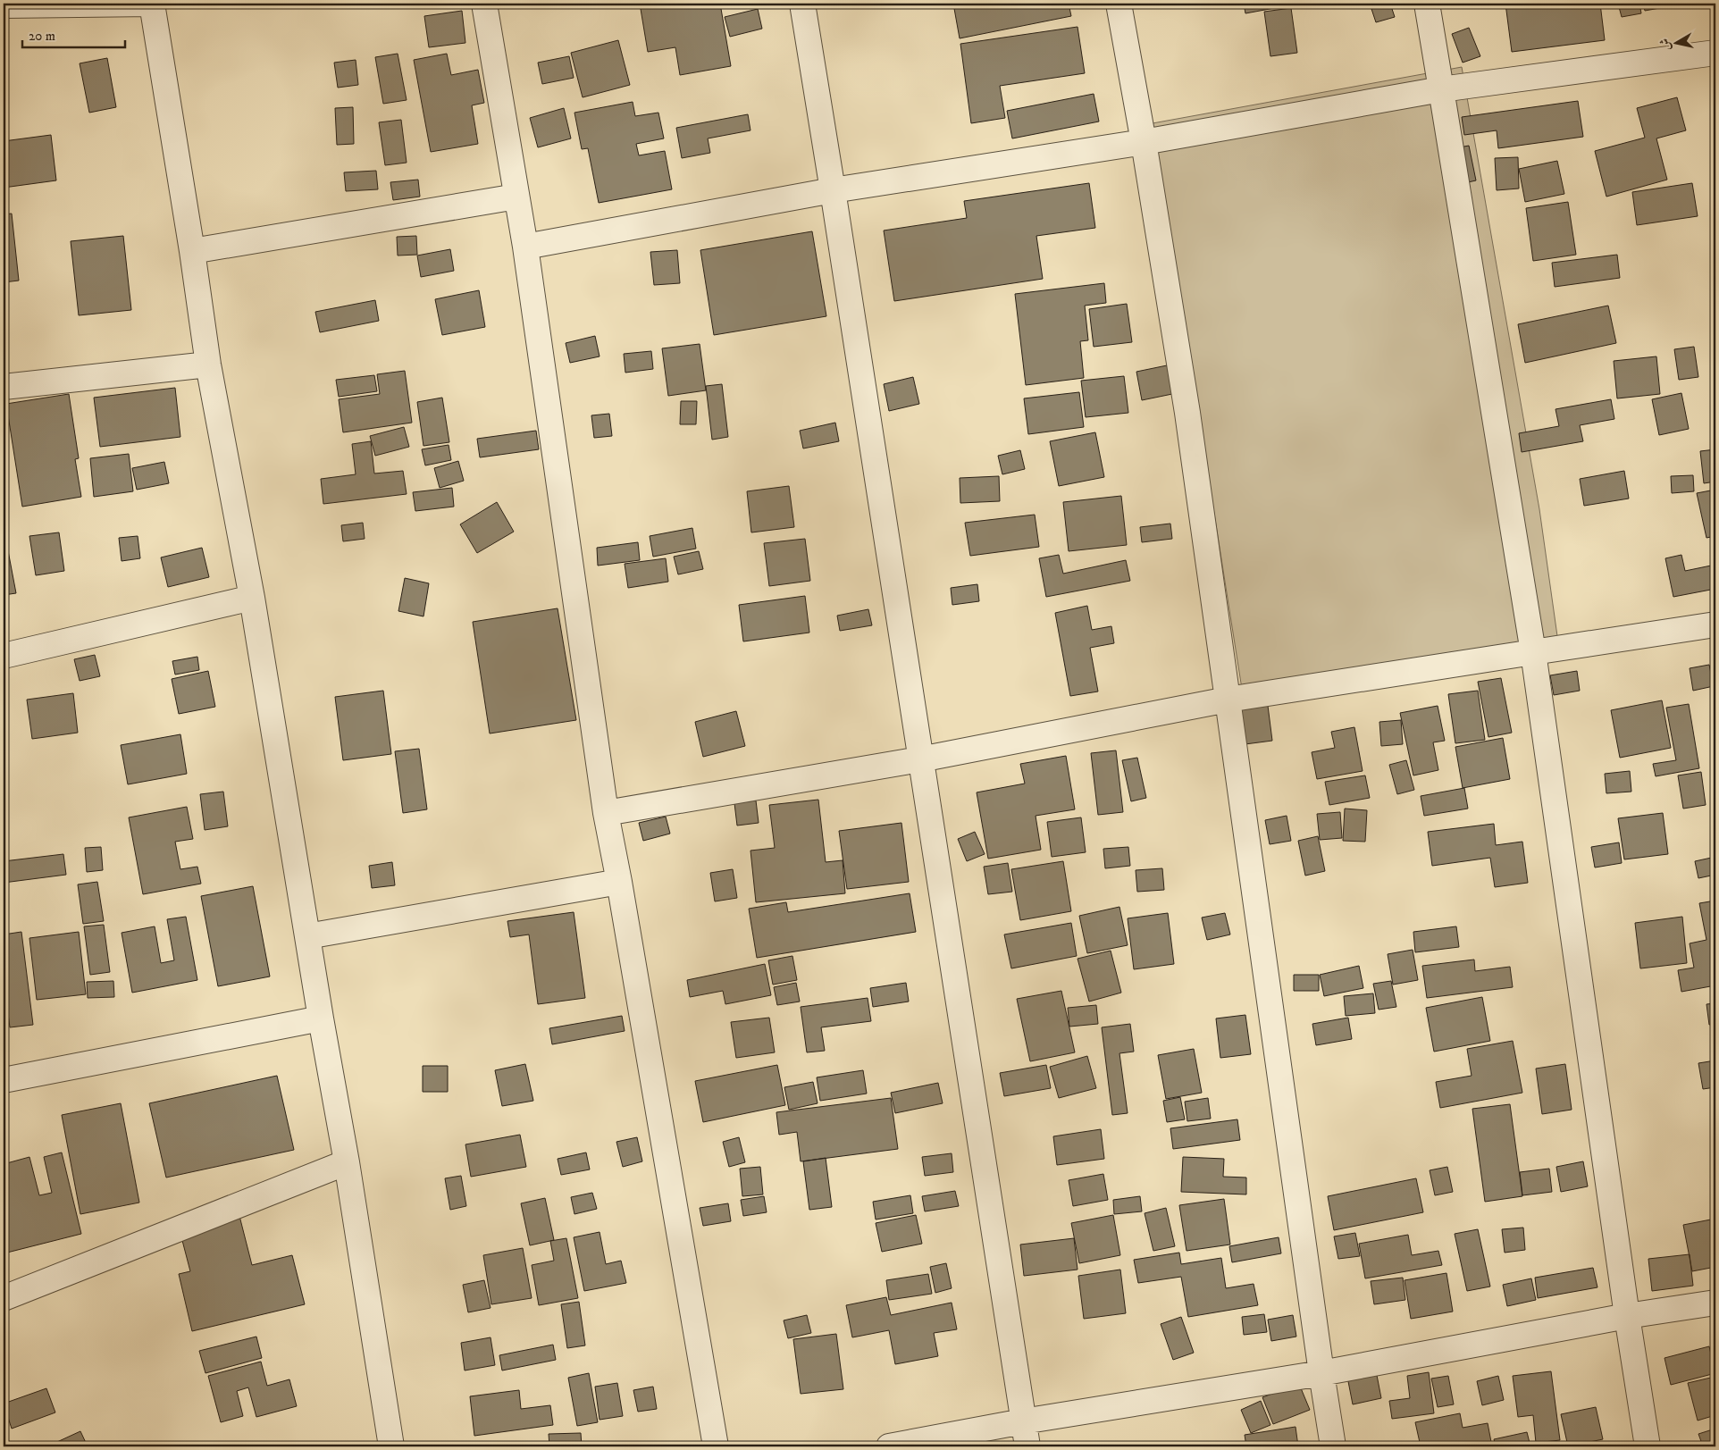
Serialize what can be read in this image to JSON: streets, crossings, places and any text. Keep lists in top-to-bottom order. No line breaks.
{"scale_bar":"20 m","north":"left"}
